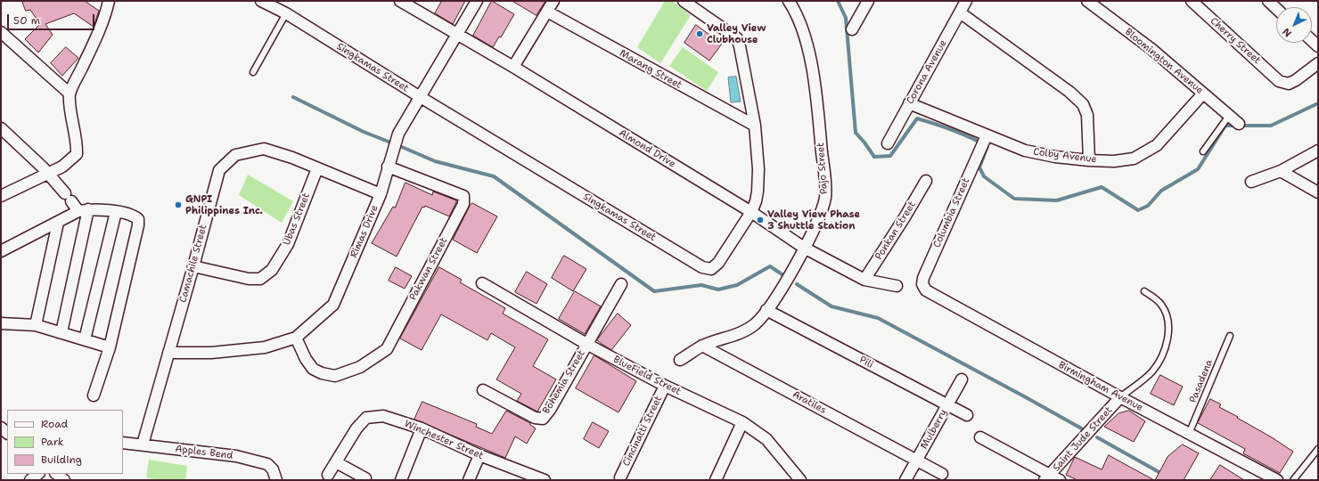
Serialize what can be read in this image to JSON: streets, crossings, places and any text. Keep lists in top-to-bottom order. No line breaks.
{"streets":{"street":["Cherry Street","Bloomington Avenue","Singkamas Street","Marang Street","Corona Avenue","Almond Drive","Colby Avenue","Pajo Street","Columbia Street","Ubas Street","Ponkan Street","Rimas Drive","Camachile Street","Pakwan Street","Pili","BlueField Street","Bohemia Street","Birmingham Avenue","Aratiles","Mulberry","Cincinatti Street","Saint Jude Street","Winchester Street","Apples Bend"],"lane":["Pasadena"]},"crossings":[["Bloomington Avenue","Colby Avenue"],["Singkamas Street","Marang Street"],["Singkamas Street","Almond Drive"],["Singkamas Street","Rimas Drive"],["Corona Avenue","Colby Avenue"],["Almond Drive","Pajo Street"],["Almond Drive","Ponkan Street"],["Almond Drive","Rimas Drive"],["Colby Avenue","Columbia Street"],["Pajo Street","Pili"],["Pajo Street","Aratiles"],["Columbia Street","Birmingham Avenue"],["Ubas Street","Camachile Street"],["Rimas Drive","Camachile Street"],["Rimas Drive","Pakwan Street"],["Camachile Street","Apples Bend"],["Pili","Mulberry"],["BlueField Street","Bohemia Street"],["BlueField Street","Cincinatti Street"],["Pasadena","Birmingham Avenue"],["Birmingham Avenue","Saint Jude Street"],["Aratiles","Mulberry"]],"places":["Valley View Clubhouse","GNPI Philippines Inc.","Valley View Phase 3 Shuttle Station"],"legend":["Road","Park","Building"],"scale_bar":"50 m","north":"bottom left"}
